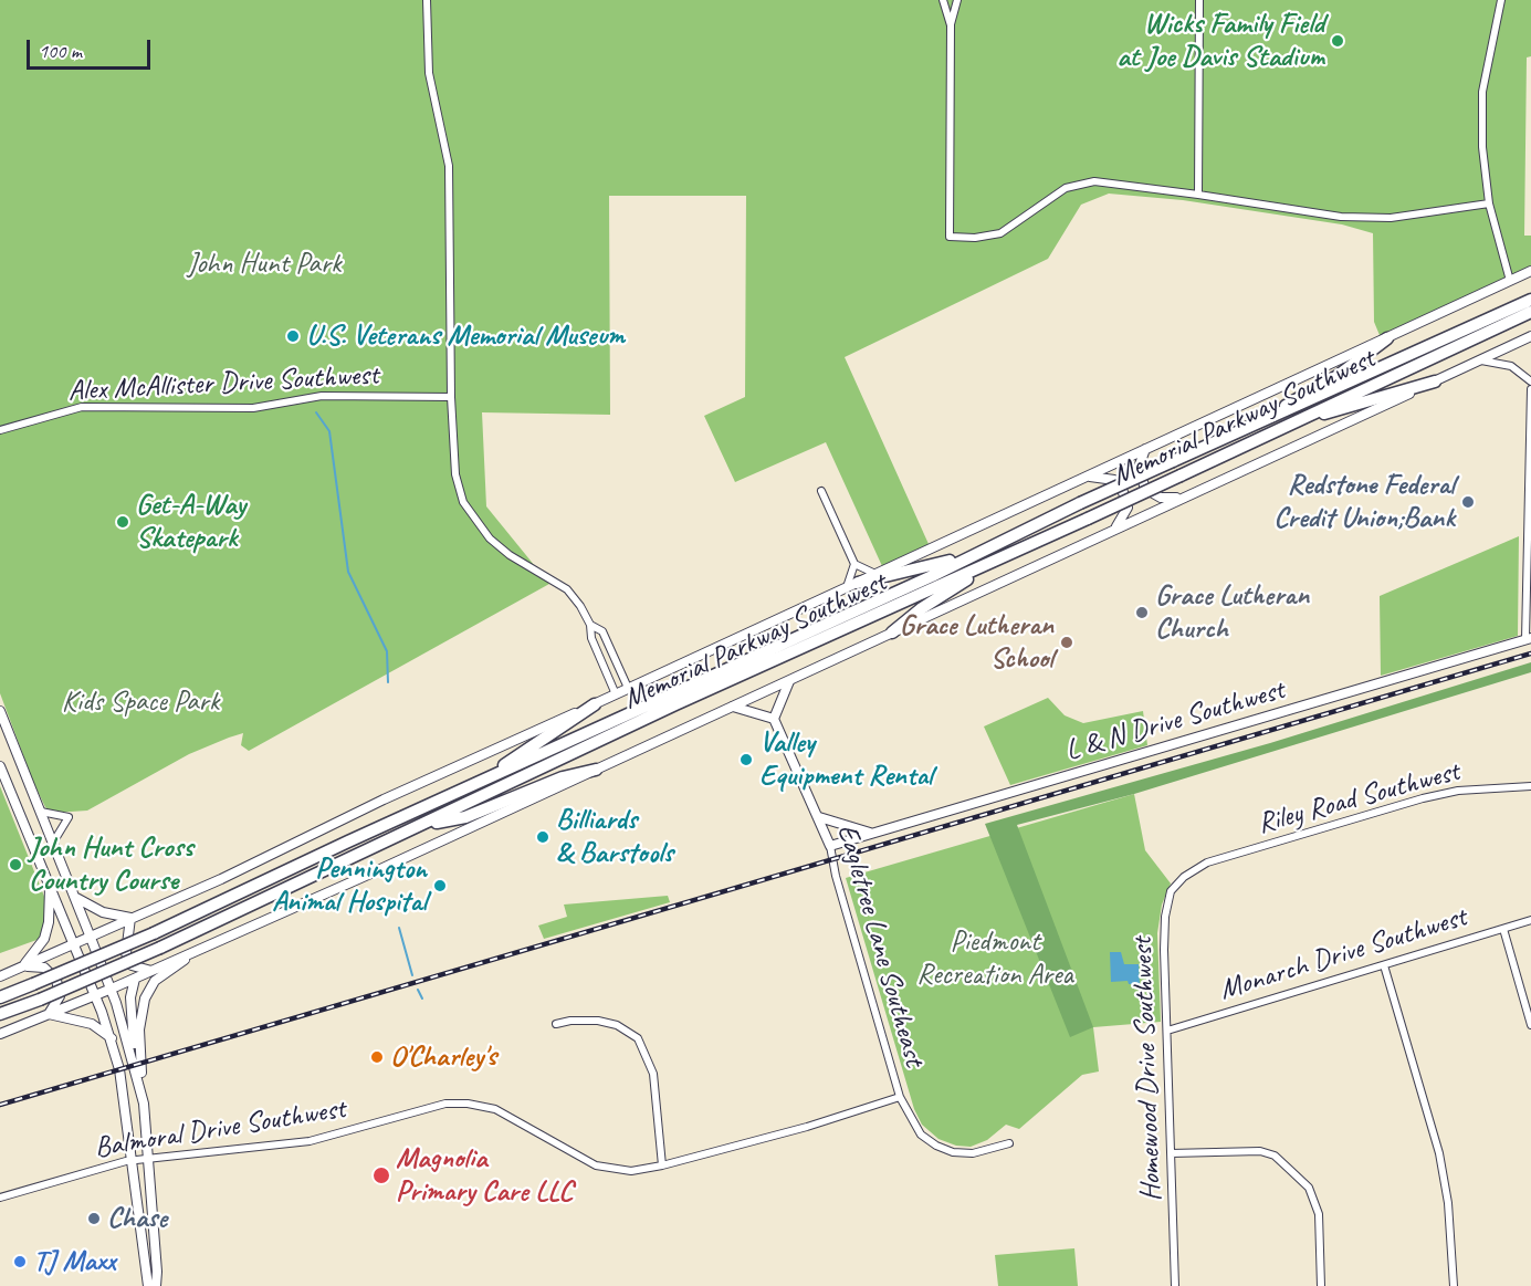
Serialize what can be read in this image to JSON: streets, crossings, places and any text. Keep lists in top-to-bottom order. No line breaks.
{"streets":{"highway":["Memorial Parkway Southwest"],"street":["Alex McAllister Drive Southwest","L & N Drive Southwest","Riley Road Southwest","Eagletree Lane Southeast","Monarch Drive Southwest","Homewood Drive Southwest","Balmoral Drive Southwest"]},"crossings":[["L & N Drive Southwest","Eagletree Lane Southeast"],["Riley Road Southwest","Homewood Drive Southwest"],["Eagletree Lane Southeast","Balmoral Drive Southwest"],["Monarch Drive Southwest","Homewood Drive Southwest"]],"parks":["John Hunt Park","Kids Space Park","Piedmont Recreation Area"],"places":["Wicks Family Field at Joe Davis Stadium","U.S. Veterans Memorial Museum","Redstone Federal Credit Union;Bank","Get-A-Way Skatepark","Grace Lutheran Church","Grace Lutheran School","Valley Equipment Rental","Billiards & Barstools","John Hunt Cross Country Course","Pennington Animal Hospital","O'Charley's","Magnolia Primary Care LLC","Chase","TJ Maxx"],"scale_bar":"100 m"}
